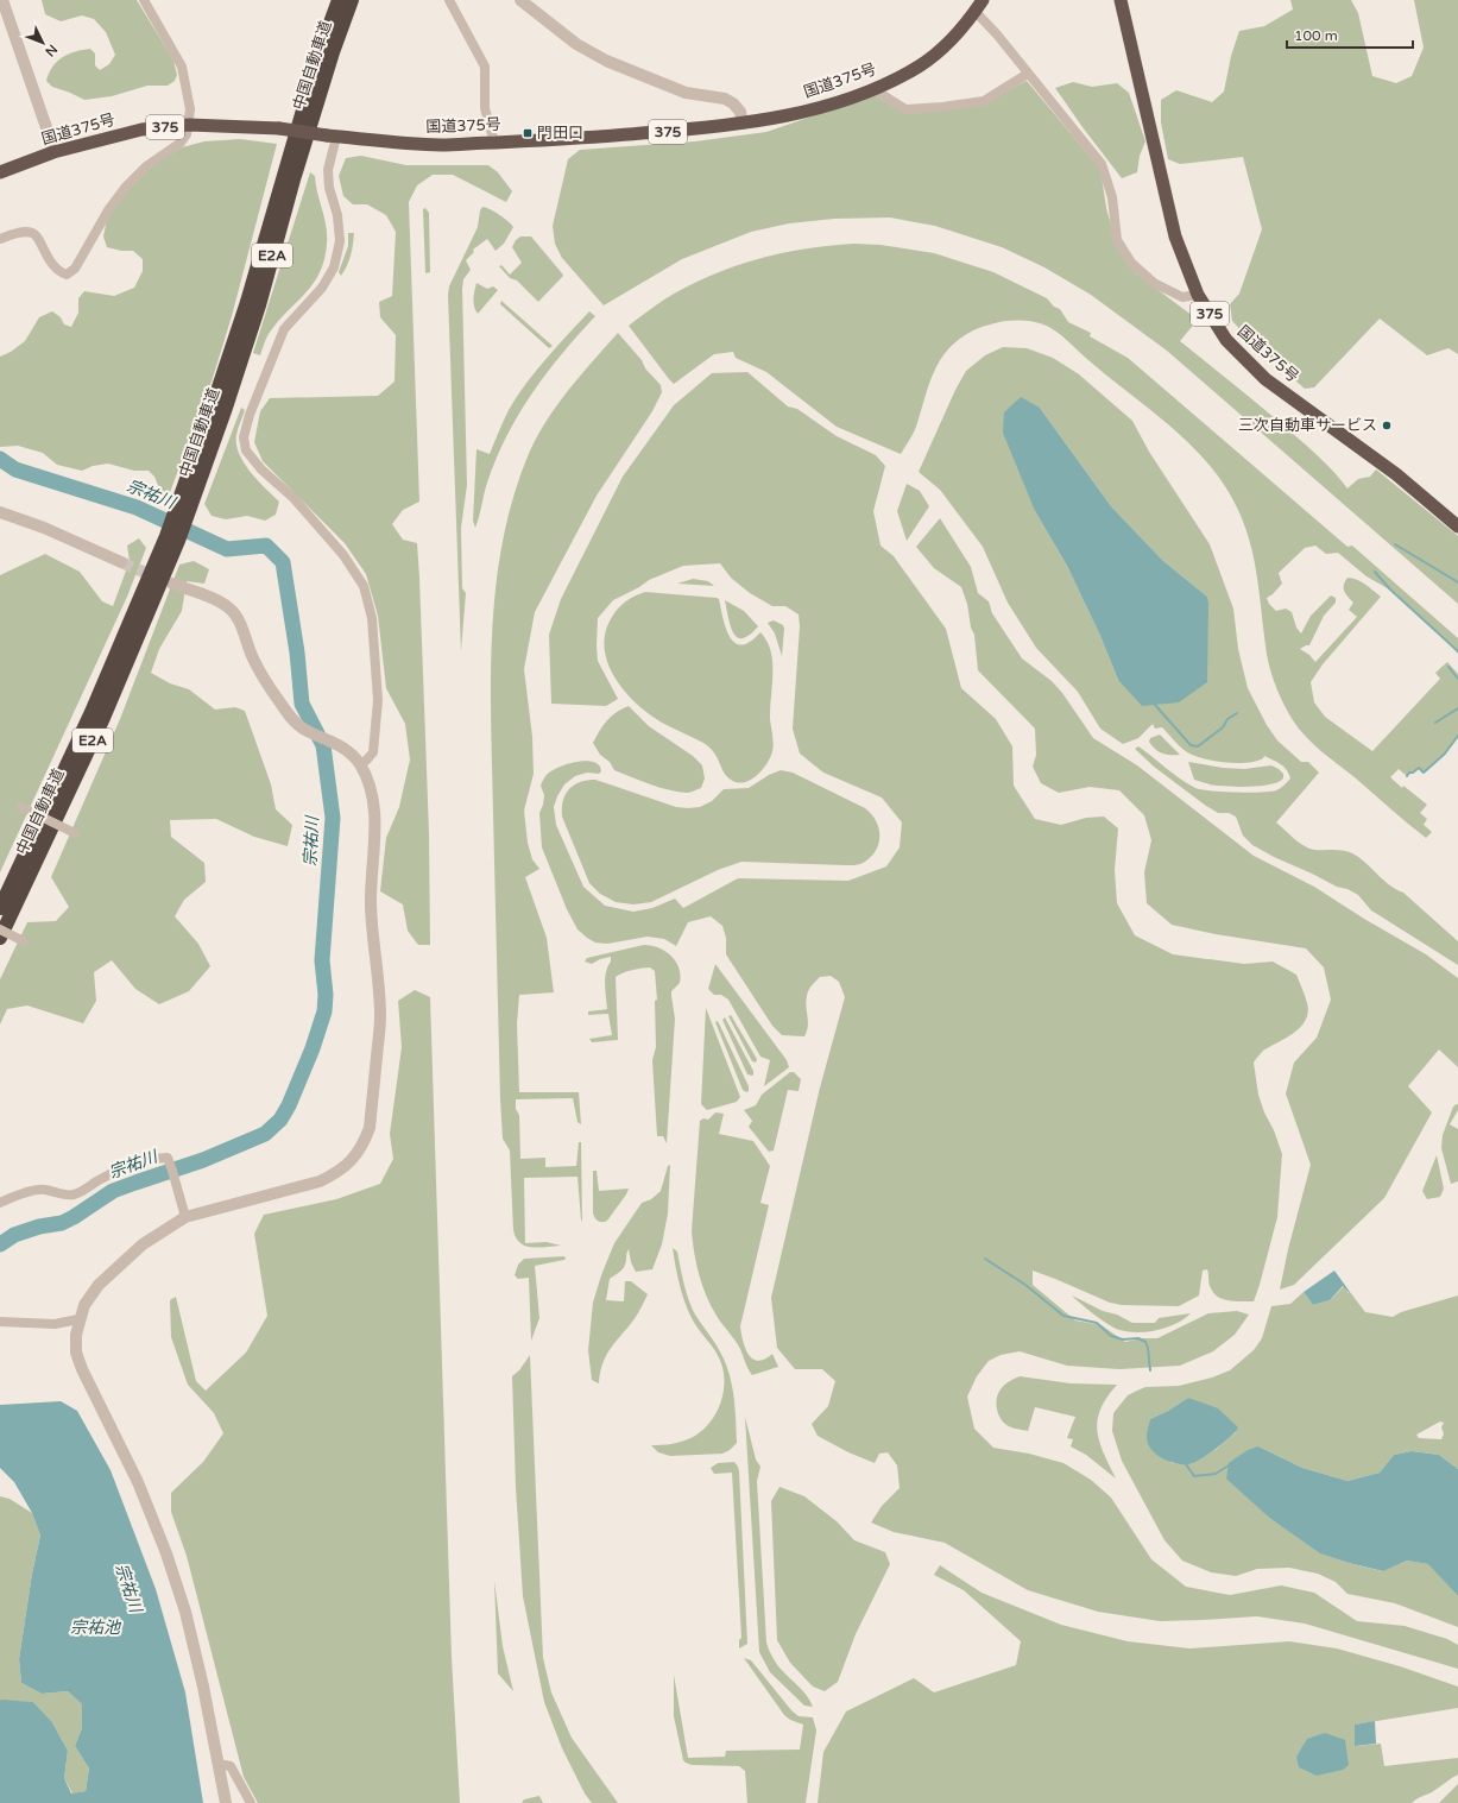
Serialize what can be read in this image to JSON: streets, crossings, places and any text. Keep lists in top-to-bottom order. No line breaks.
{"streets":{"highway":["中国自動車道","国道375号","375","E2A"]},"water":["宗祐川","宗祐池"],"places":{"transit":["門田口"],"other":["三次自動車サービス"]},"scale_bar":"100 m","north":"bottom right"}
